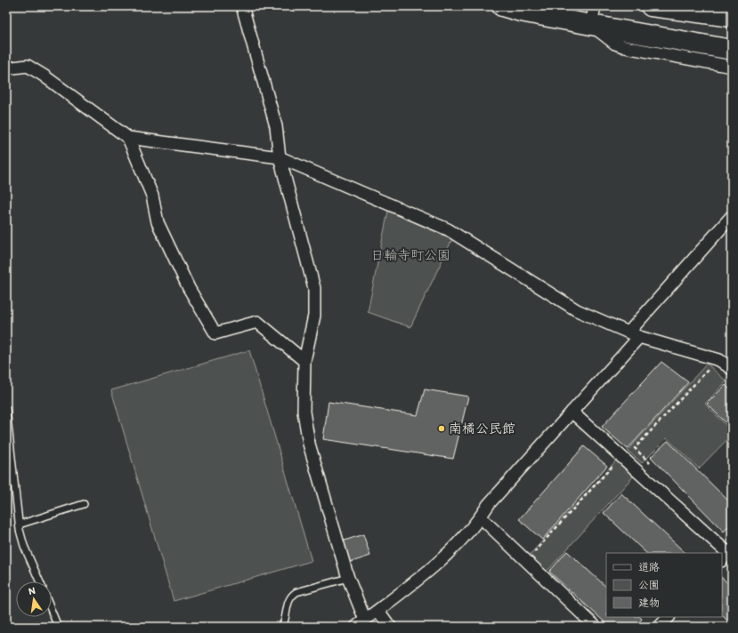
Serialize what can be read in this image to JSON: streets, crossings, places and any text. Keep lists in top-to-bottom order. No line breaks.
{"parks":["日輪寺町公園"],"places":["南橘公民館"],"legend":["道路","公園","建物"],"north":"top"}
